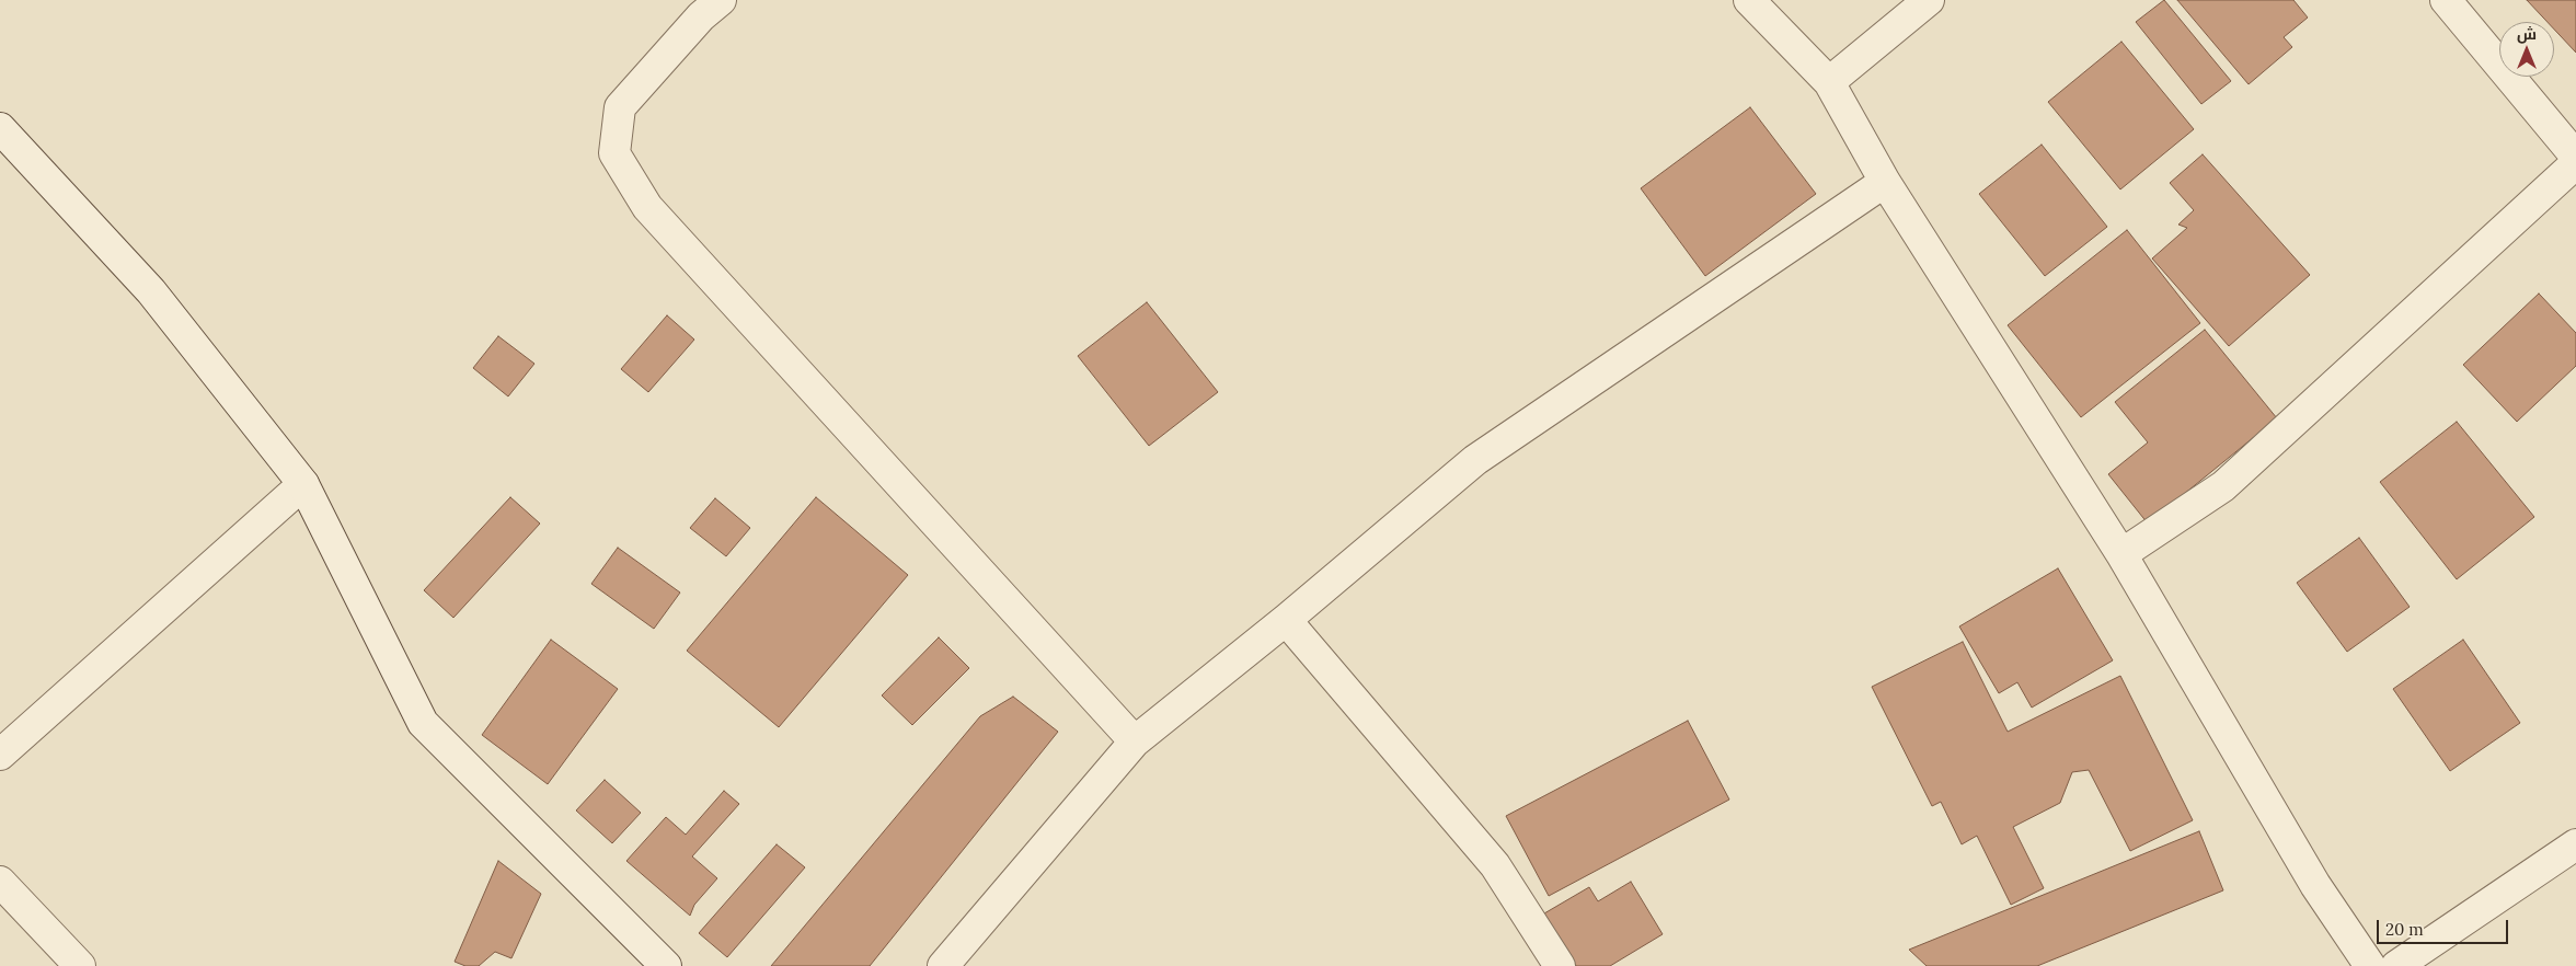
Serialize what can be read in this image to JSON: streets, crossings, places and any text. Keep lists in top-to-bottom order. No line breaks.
{"scale_bar":"20 m","north":"top"}
